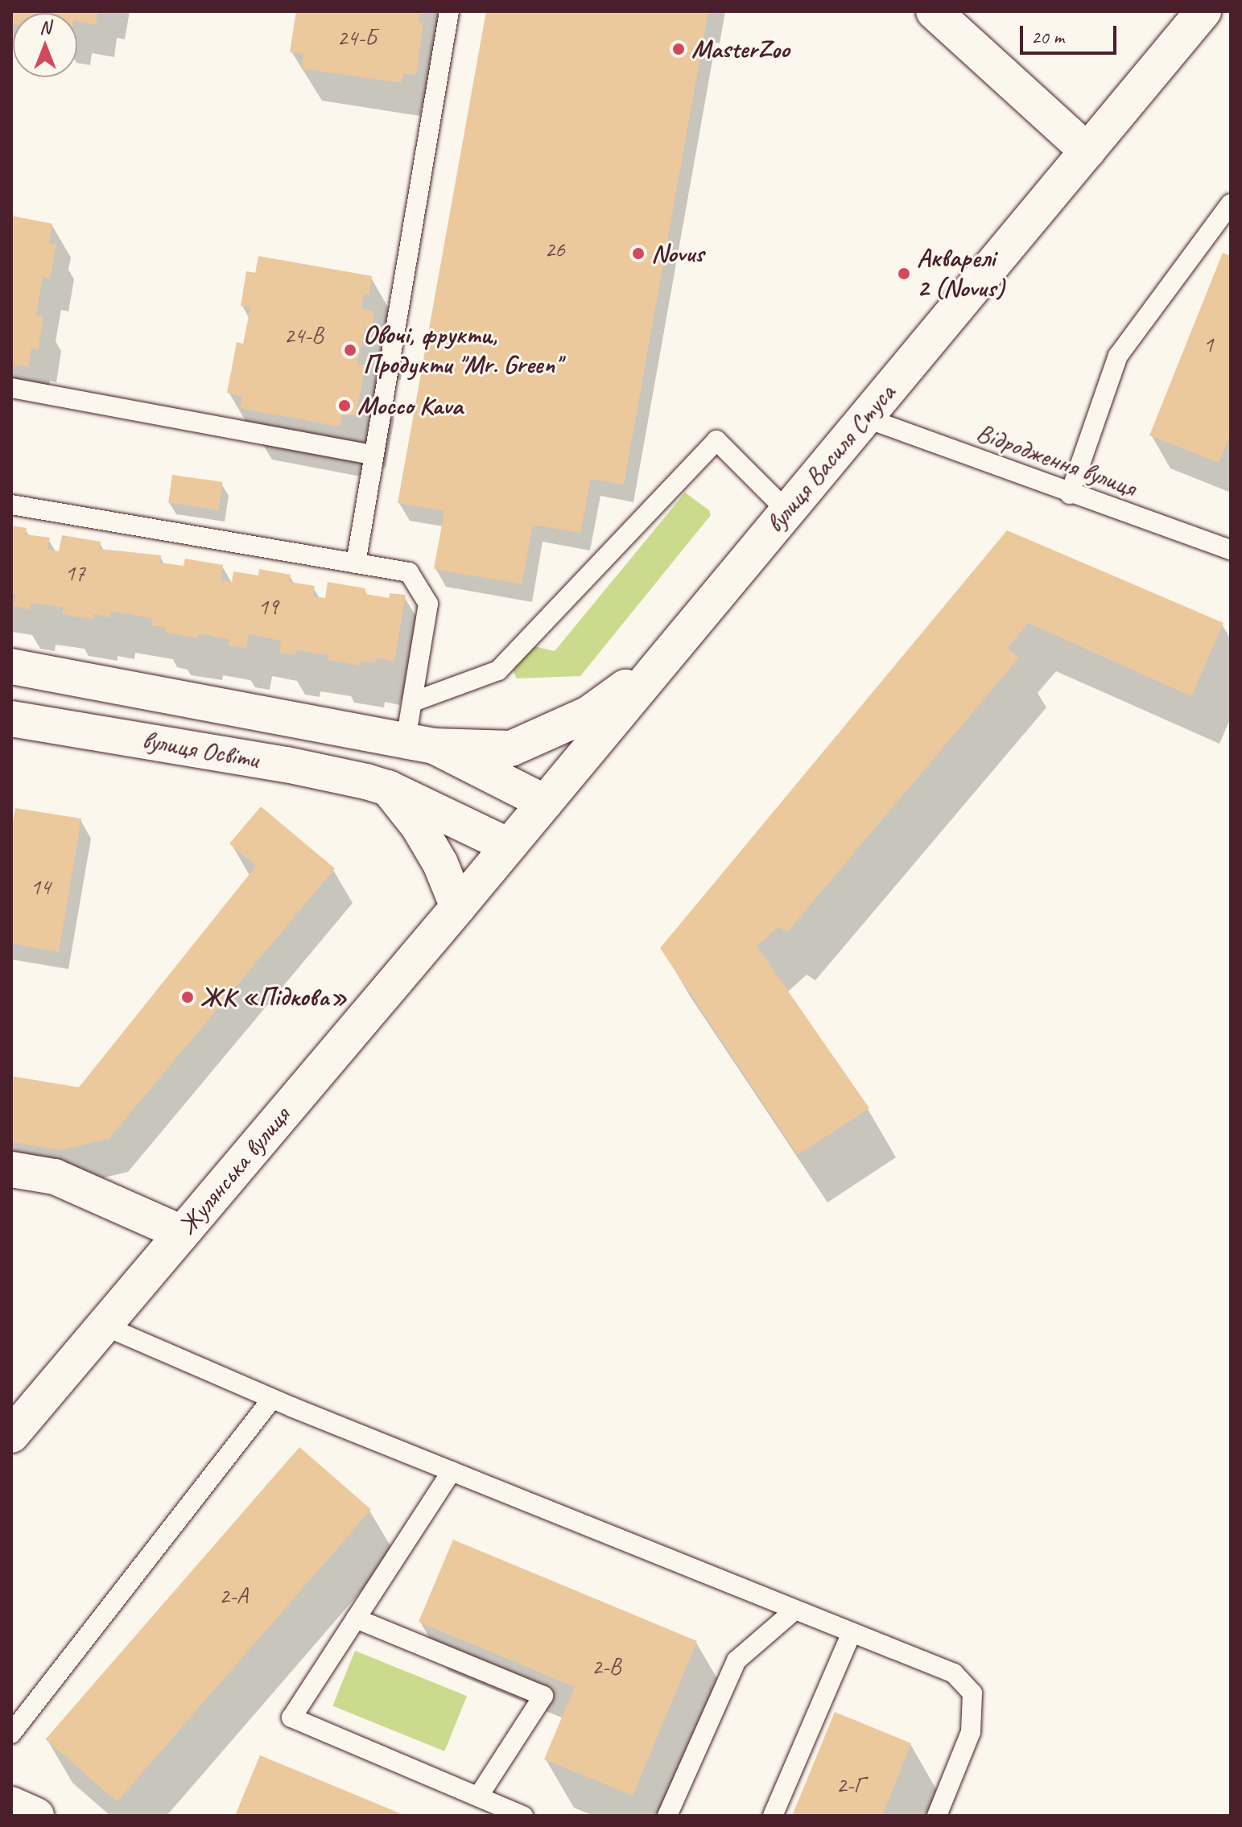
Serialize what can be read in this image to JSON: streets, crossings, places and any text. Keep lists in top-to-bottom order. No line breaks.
{"streets":{"main road":["вулиця Василя Стуса","вулиця Освіти","Жулянська вулиця"],"lane":["Відродження вулиця"]},"crossings":[["вулиця Василя Стуса","Відродження вулиця"],["вулиця Василя Стуса","вулиця Освіти"],["вулиця Василя Стуса","Жулянська вулиця"]],"places":["MasterZoo","Novus","Акварелі 2 (Novus)","Овочі, фрукти, Продукти \"Mr. Green\"","Mocco Kava","ЖК «Підкова»"],"house_numbers":["24-Б","26","24-В","1","17","19","14","2-А","2-В","2-Г"],"scale_bar":"20 m","north":"top"}
